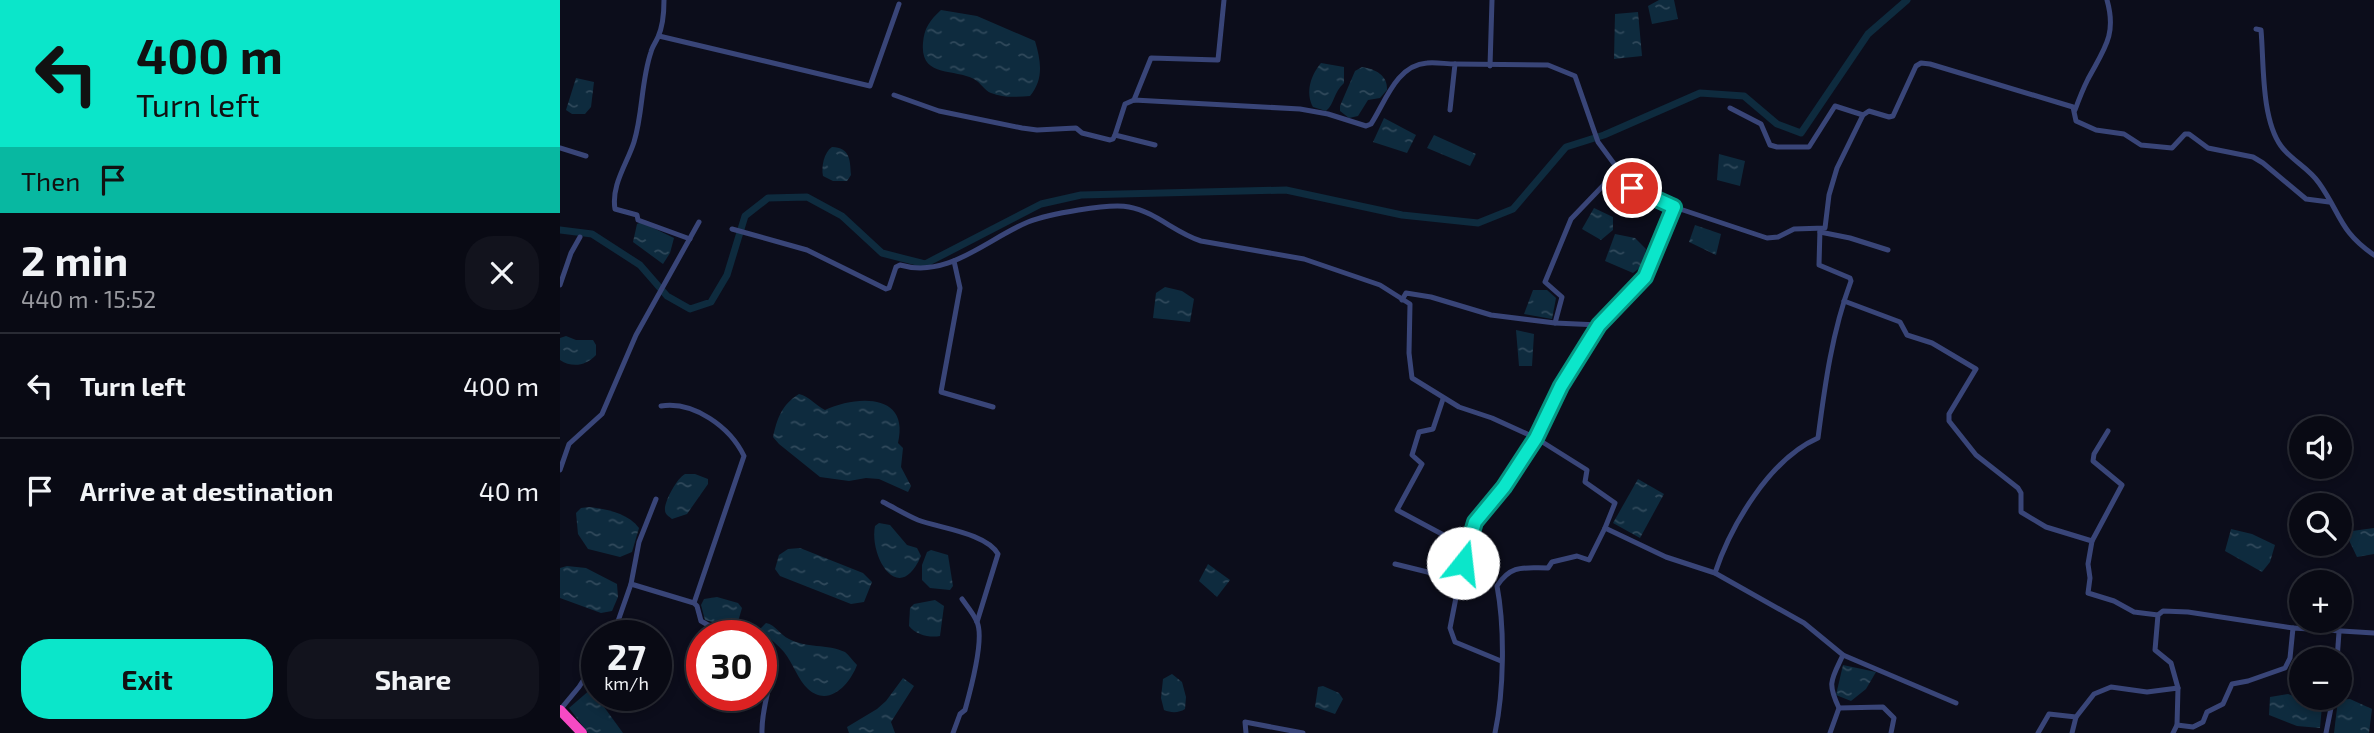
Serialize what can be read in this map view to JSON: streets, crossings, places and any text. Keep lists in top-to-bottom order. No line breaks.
{"page":{"turn":["400 m","Turn left"],"then":"Then","heading":["2 min","440 m · 15:52"],"list":[{"name":"Turn left","value":"400 m"},{"name":"Arrive at destination","value":"40 m"}],"map_buttons":["+","−"],"speed":"27 km/h","limit":"30","buttons":["Exit","Share"]}}
